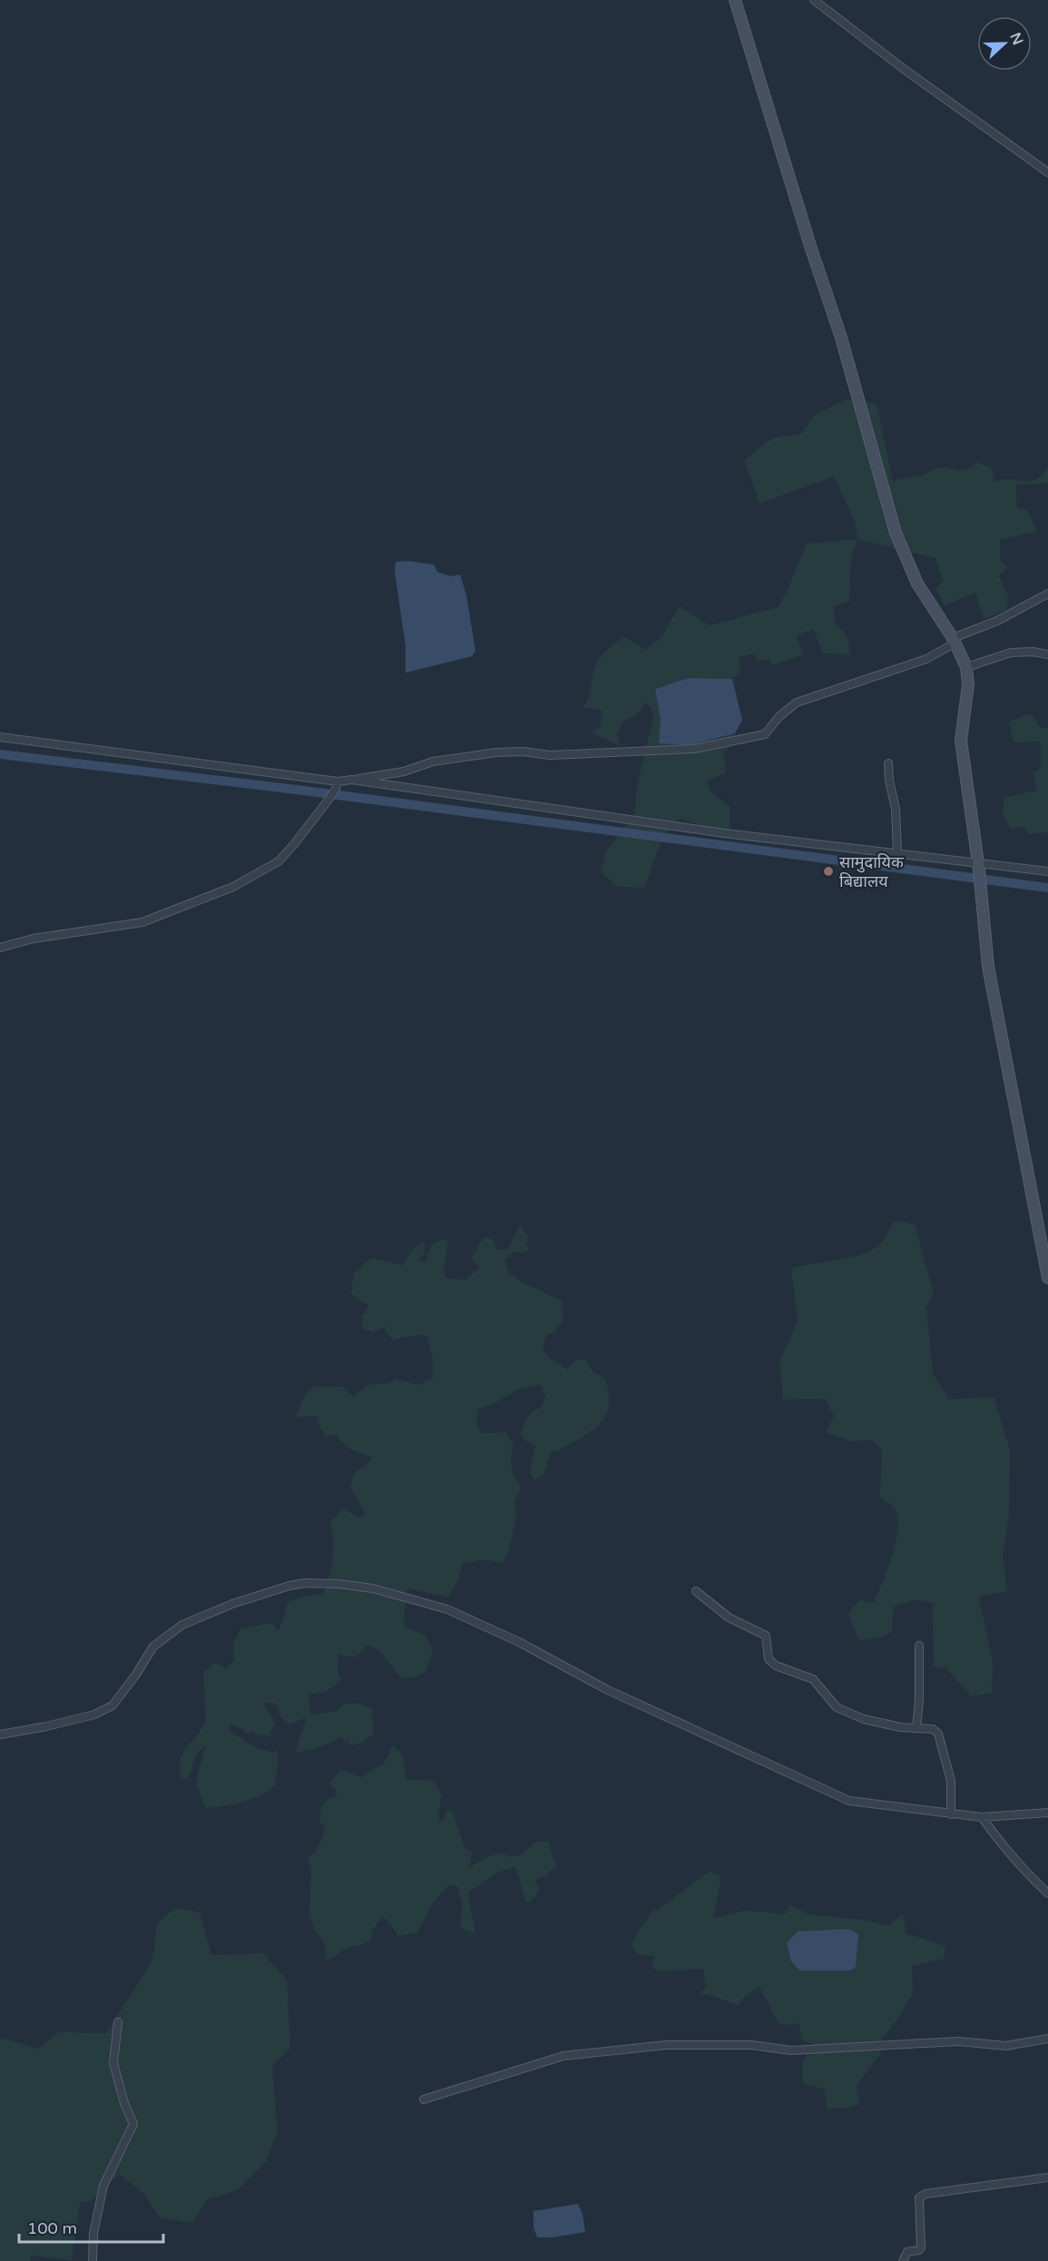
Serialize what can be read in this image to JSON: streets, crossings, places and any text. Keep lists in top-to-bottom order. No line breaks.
{"places":["सामुदायिक बिद्यालय"],"scale_bar":"100 m","north":"right"}
